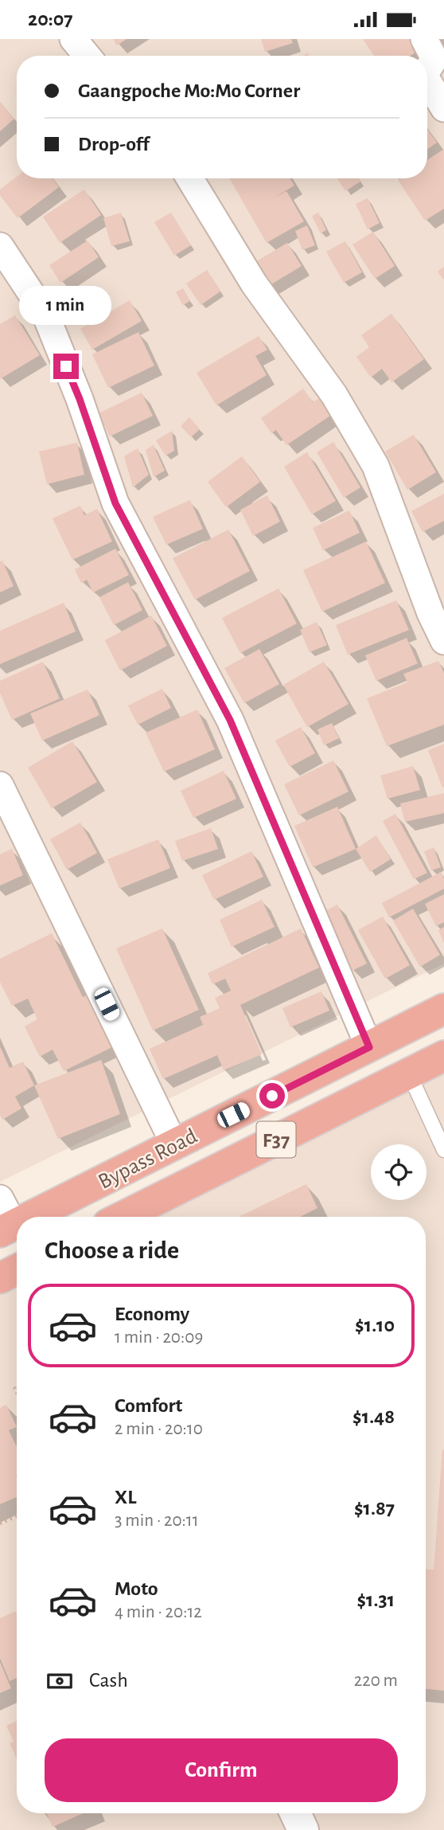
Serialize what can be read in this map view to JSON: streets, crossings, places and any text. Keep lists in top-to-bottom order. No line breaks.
{"streets":{"highway":["F37","Bypass Road"]},"page":{"status":"20:07","banner":["Gaangpoche Mo:Mo Corner","Drop-off"],"bubble":"1 min","heading":"Choose a ride","list":[{"name":"Economy","note":"1 min · 20:09","value":"$1.10"},{"name":"Comfort","note":"2 min · 20:10","value":"$1.48"},{"name":"XL","note":"3 min · 20:11","value":"$1.87"},{"name":"Moto","note":"4 min · 20:12","value":"$1.31"}],"pay":["Cash","220 m"],"buttons":"Confirm"}}
